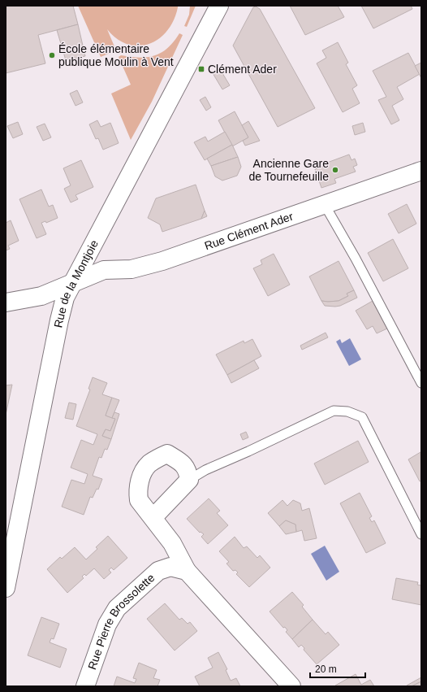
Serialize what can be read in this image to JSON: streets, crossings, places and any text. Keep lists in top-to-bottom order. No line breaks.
{"streets":{"street":["Rue Clément Ader","Rue de la Montjoie","Rue Pierre Brossolette"]},"crossings":[["Rue Clément Ader","Rue de la Montjoie"]],"places":{"other":["École élémentaire publique Moulin à Vent","Ancienne Gare de Tournefeuille"],"transit":["Clément Ader"]},"scale_bar":"20 m"}
